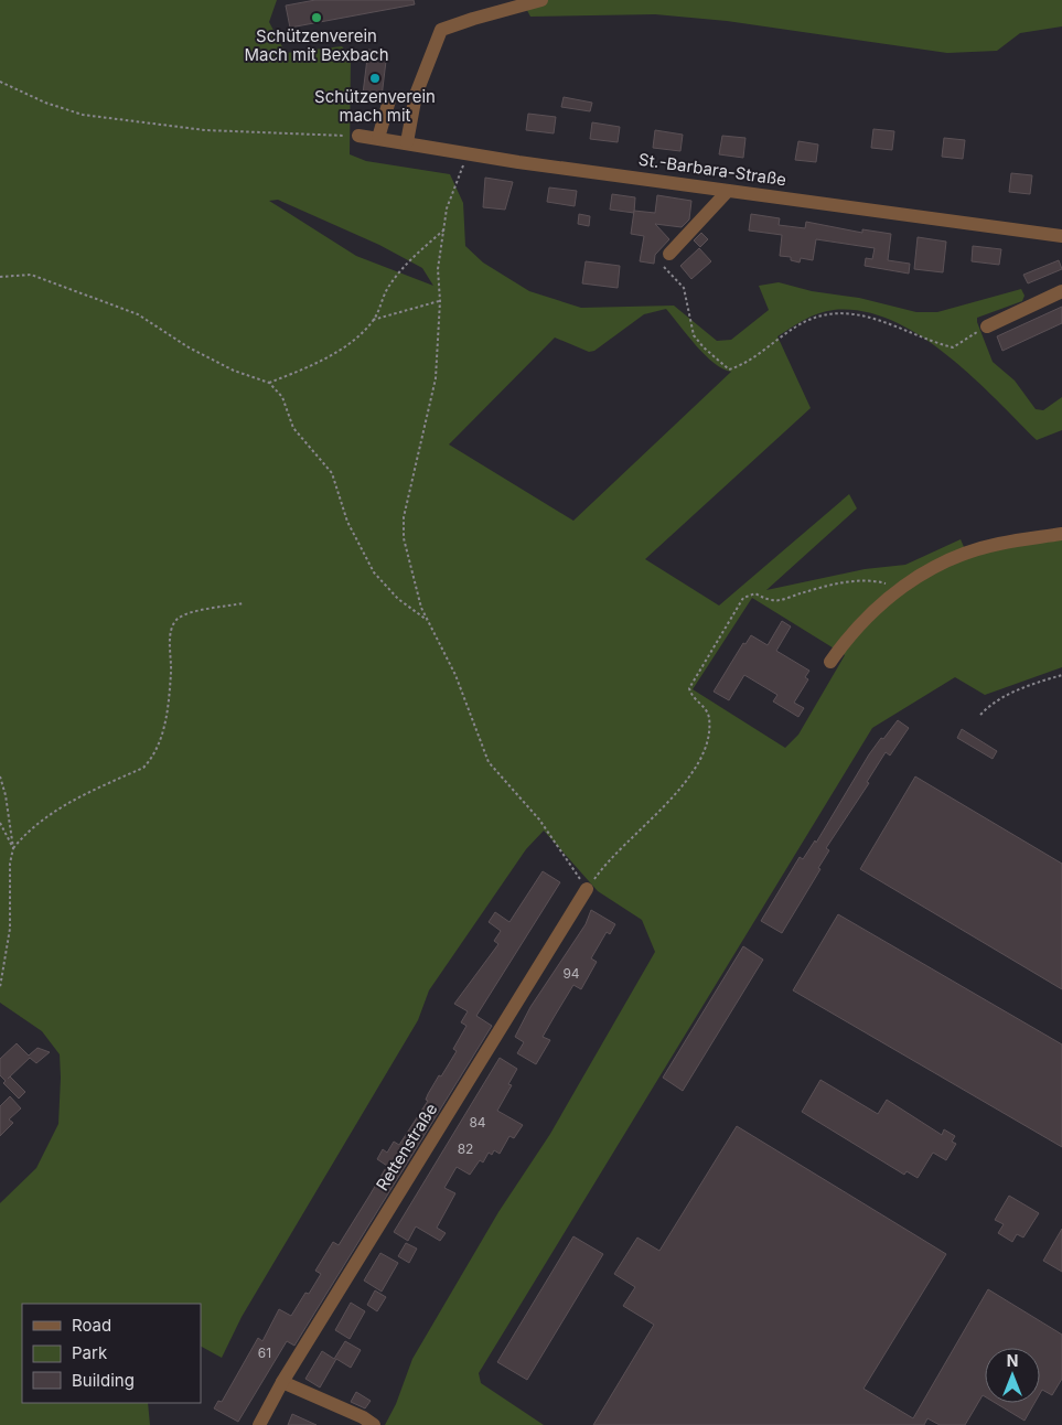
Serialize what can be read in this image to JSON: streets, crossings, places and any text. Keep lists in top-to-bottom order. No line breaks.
{"streets":{"street":["St.-Barbara-Straße","Rettenstraße"]},"places":["Schützenverein Mach mit Bexbach","Schützenverein mach mit"],"house_numbers":["94","84","82","61"],"legend":["Road","Park","Building"],"north":"top"}
